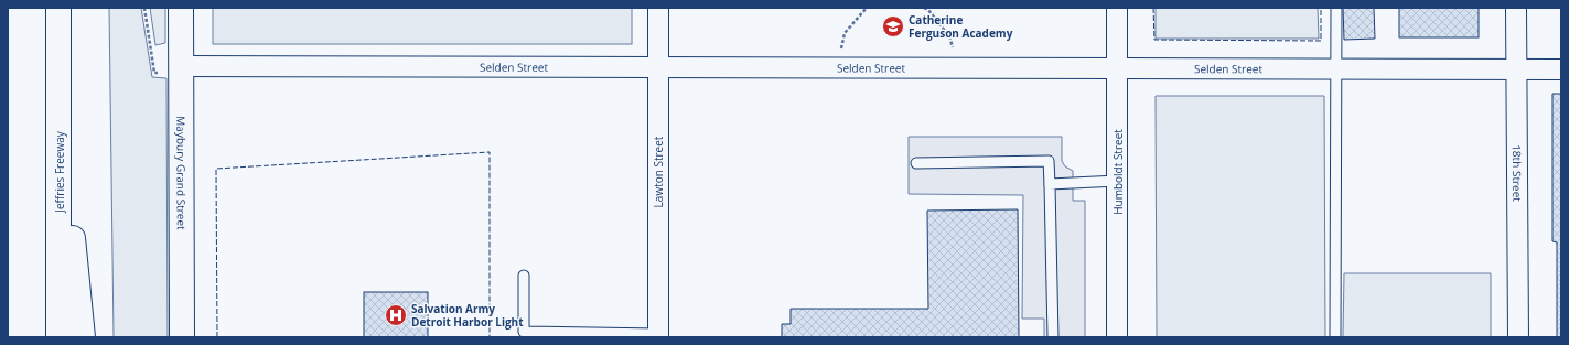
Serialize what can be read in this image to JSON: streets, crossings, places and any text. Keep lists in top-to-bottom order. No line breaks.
{"streets":{"main road":["Jeffries Freeway","Maybury Grand Street"],"street":["Selden Street","Lawton Street","Humboldt Street","18th Street"]},"crossings":[["Selden Street","Maybury Grand Street"],["Selden Street","Lawton Street"],["Selden Street","Humboldt Street"],["Selden Street","18th Street"]],"places":{"school or university":["Catherine Ferguson Academy"],"hospital":["Salvation Army Detroit Harbor Light"]}}
